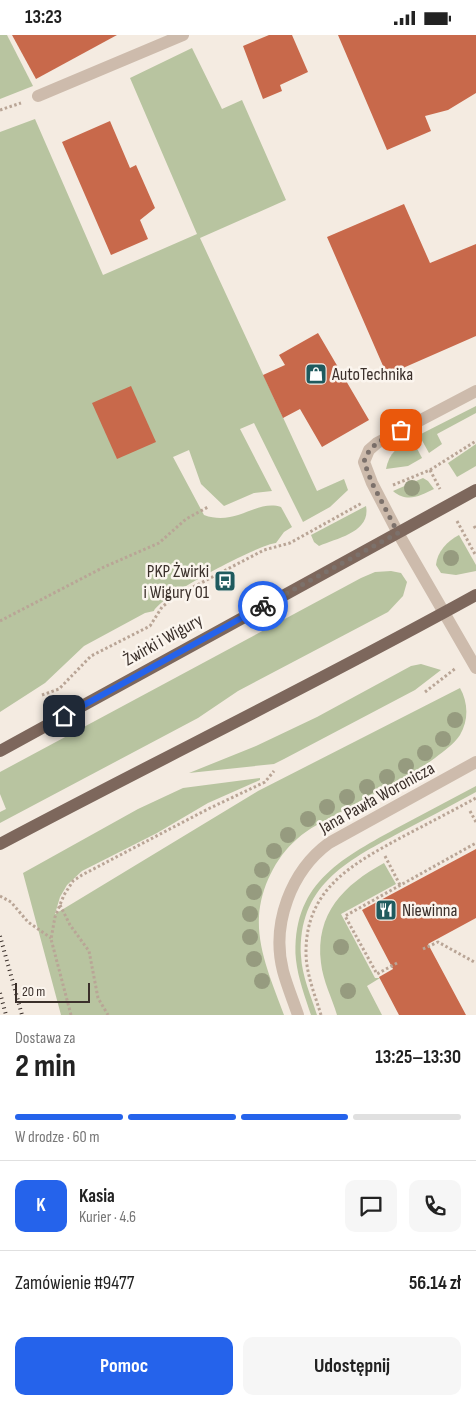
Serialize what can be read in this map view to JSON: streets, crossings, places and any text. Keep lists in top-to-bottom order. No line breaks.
{"streets":{"main road":["Żwirki i Wigury"],"street":["Jana Pawła Woronicza"]},"places":{"shop":["AutoTechnika"],"bus stop":["PKP Żwirki i Wigury 01"],"restaurant":["Niewinna"]},"scale_bar":"20 m","page":{"status":"13:23","scale":"20 m","heading":["2 min","Dostawa za","13:25–13:30"],"panel":["Kasia","Kurier · 4.6","Zamówienie #9477","56.14 zł"],"bar":"W drodze · 60 m","round":"K","buttons":["Pomoc","Udostępnij"]}}
